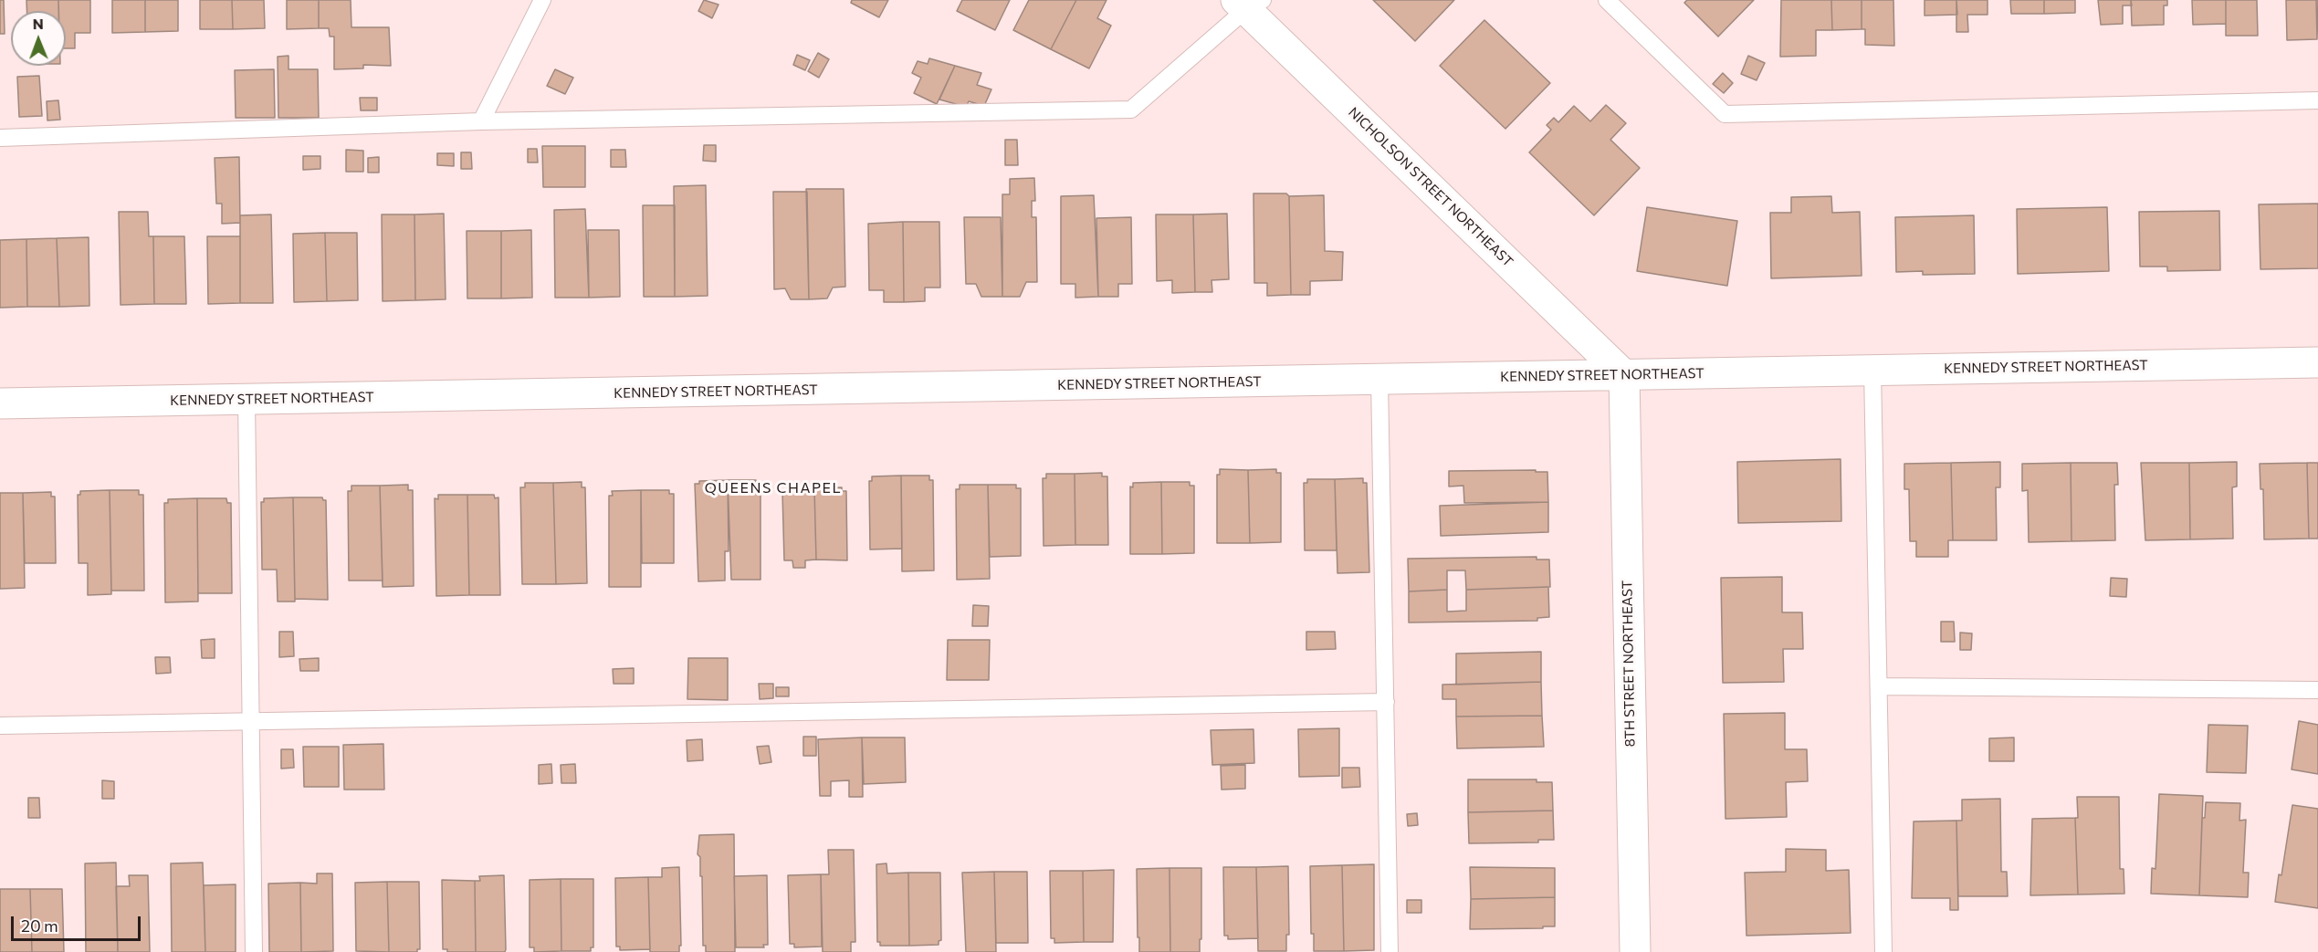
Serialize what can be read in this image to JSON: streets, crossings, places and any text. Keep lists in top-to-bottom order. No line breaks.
{"streets":{"street":["NICHOLSON STREET NORTHEAST","KENNEDY STREET NORTHEAST","8TH STREET NORTHEAST"]},"crossings":[["NICHOLSON STREET NORTHEAST","KENNEDY STREET NORTHEAST"],["NICHOLSON STREET NORTHEAST","8TH STREET NORTHEAST"],["KENNEDY STREET NORTHEAST","8TH STREET NORTHEAST"]],"districts":["QUEENS CHAPEL"],"scale_bar":"20 m","north":"top"}
